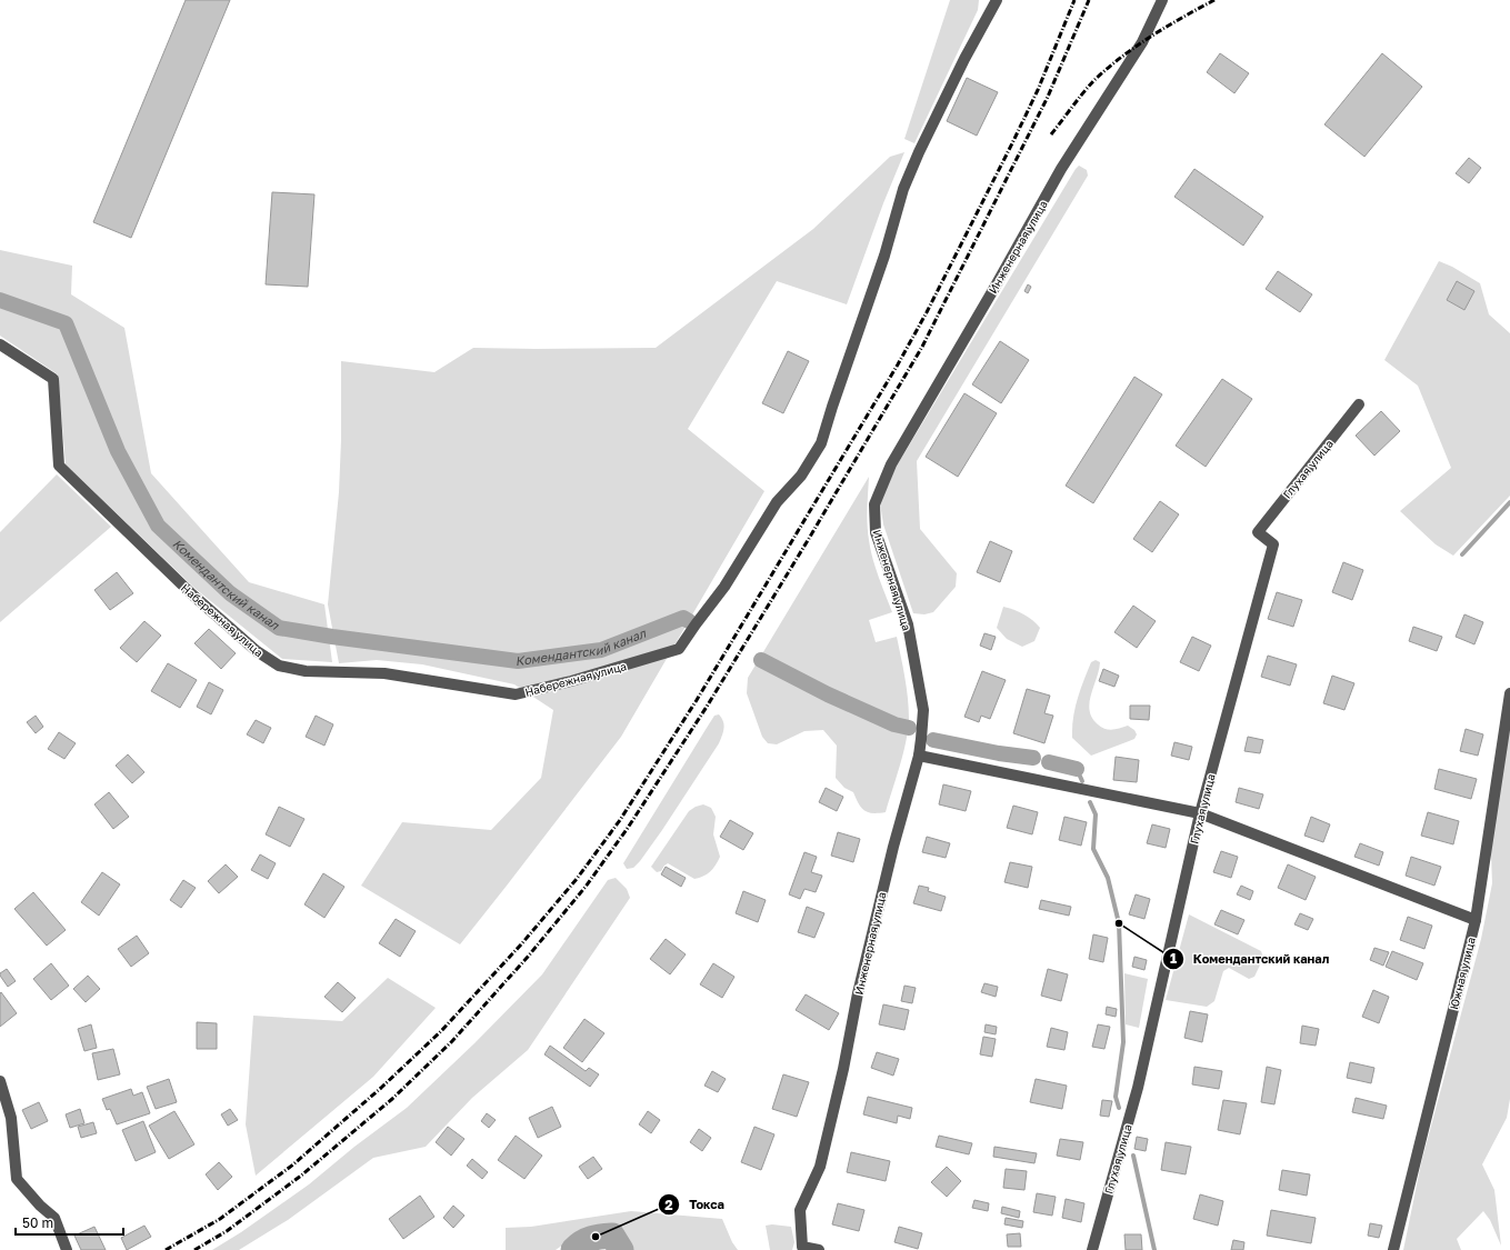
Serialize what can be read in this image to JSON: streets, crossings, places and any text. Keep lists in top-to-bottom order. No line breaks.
{"streets":{"street":["Инженерная улица","Глухая улица","Набережная улица","Южная улица"]},"water":["Комендантский канал"],"places":["Комендантский канал","Токса"],"scale_bar":"50 m"}
